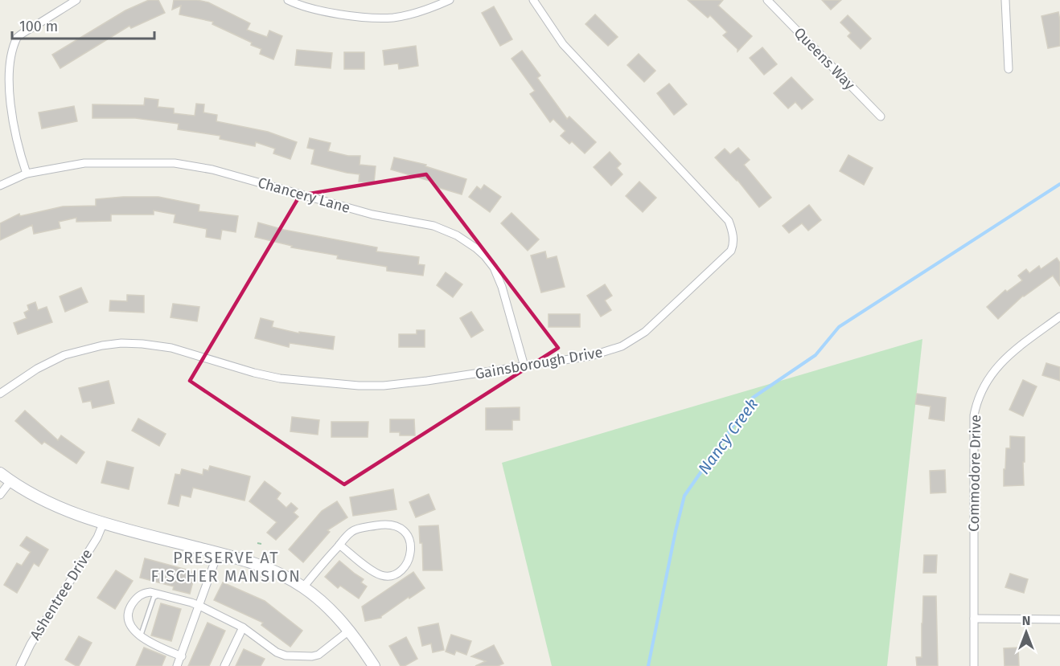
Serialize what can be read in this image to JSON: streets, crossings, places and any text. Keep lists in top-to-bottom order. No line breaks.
{"streets":{"street":["Queens Way","Chancery Lane","Gainsborough Drive","Commodore Drive","Ashentree Drive"]},"crossings":[["Chancery Lane","Gainsborough Drive"]],"districts":["PRESERVE AT FISCHER MANSION"],"water":["Nancy Creek"],"scale_bar":"100 m","north":"top"}
